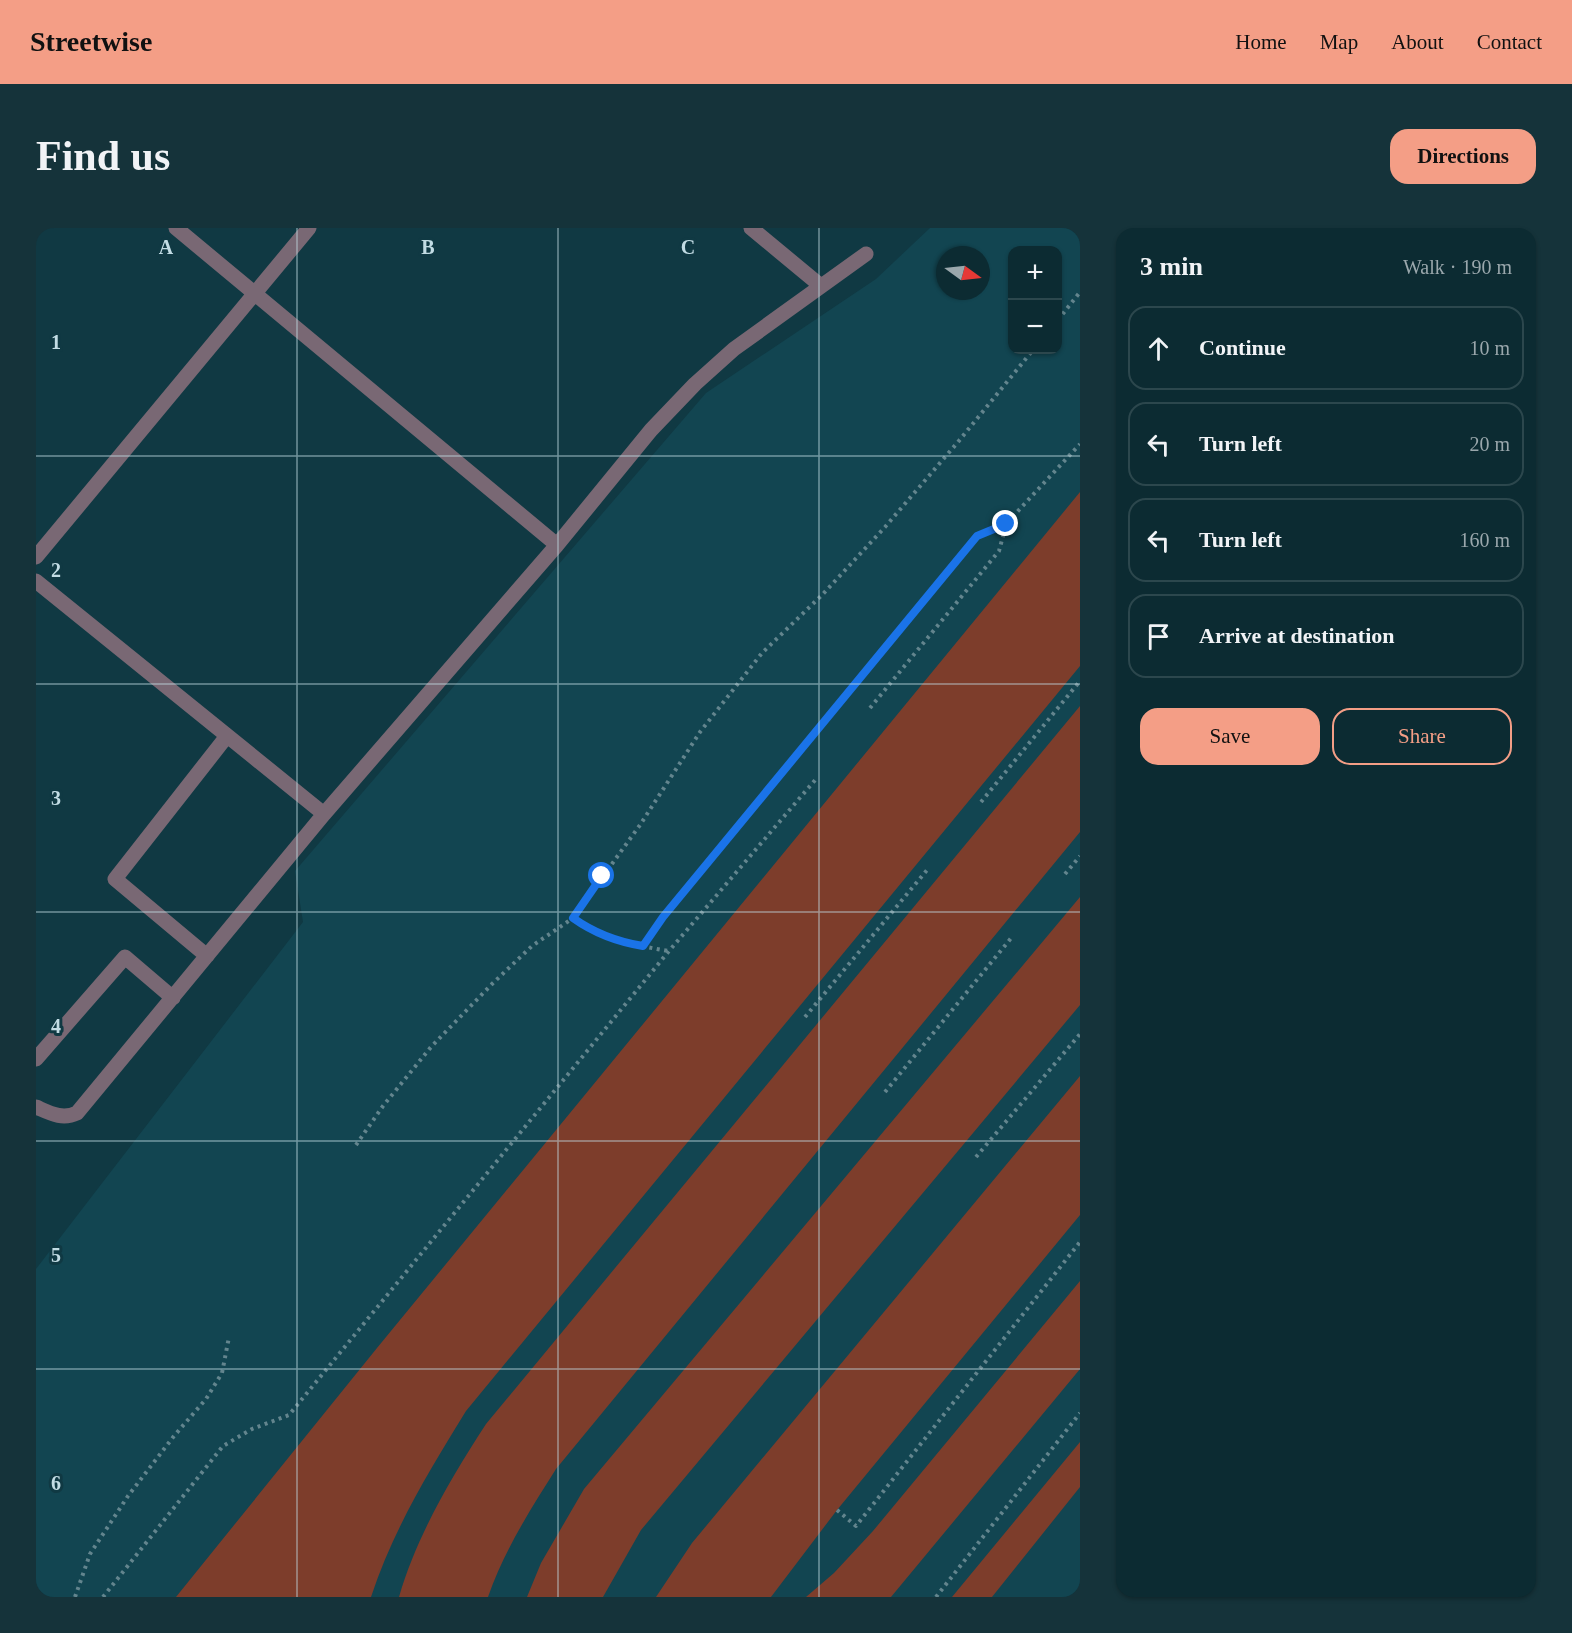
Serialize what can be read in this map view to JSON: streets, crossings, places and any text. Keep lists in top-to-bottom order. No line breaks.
{"north":"right","page":{"header":"Streetwise","nav":["Home","Map","About","Contact"],"buttons":["Directions",["Save","Share"]],"title":"Find us","heading":["3 min","Walk · 190 m"],"map_buttons":["+","−"],"list":[["Continue","10 m"],["Turn left","20 m"],["Turn left","160 m"],"Arrive at destination"]},"grid":{"columns":["A","B","C"],"rows":["1","2","3","4","5","6"]}}
